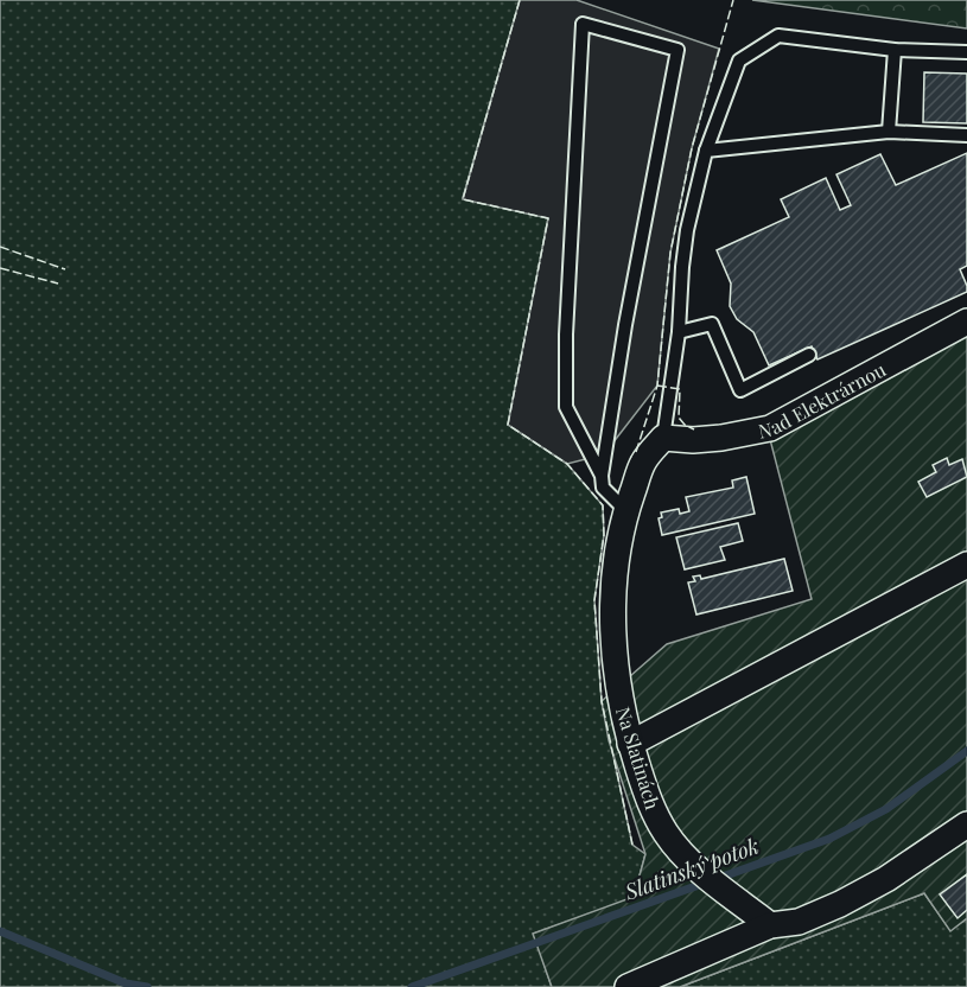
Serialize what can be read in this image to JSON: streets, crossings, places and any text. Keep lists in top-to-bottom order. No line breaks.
{"streets":{"street":["Nad Elektrárnou","Na Slatinách"]},"crossings":[["Nad Elektrárnou","Na Slatinách"]],"water":["Slatinský potok"]}
